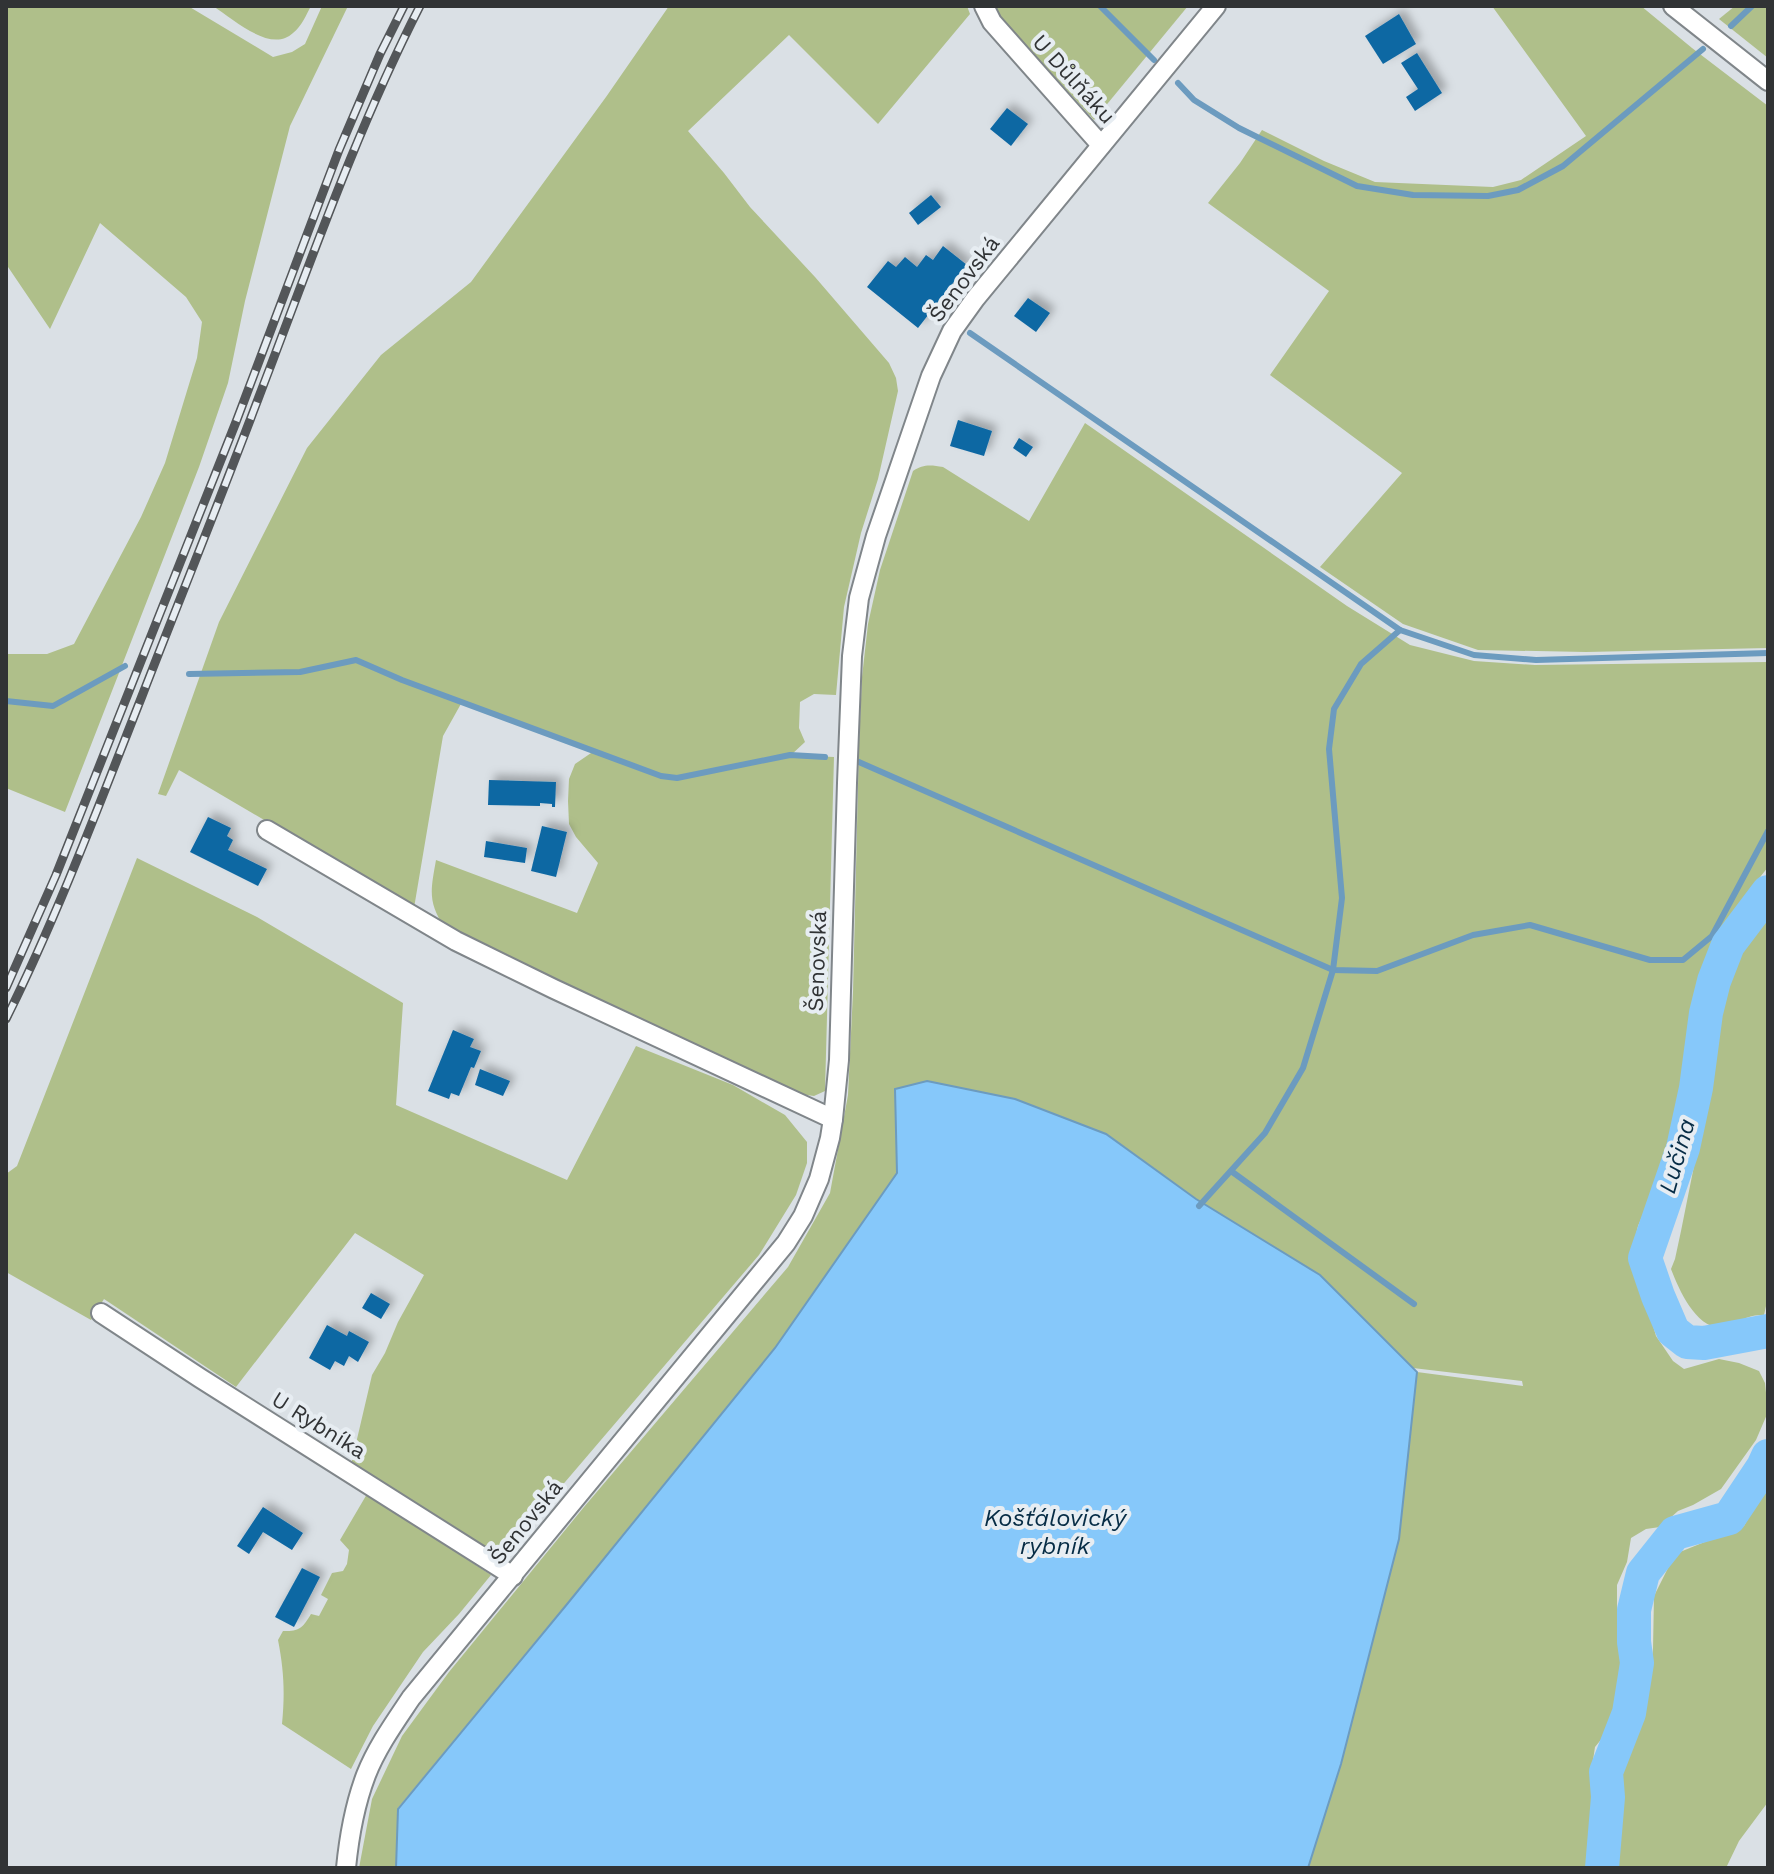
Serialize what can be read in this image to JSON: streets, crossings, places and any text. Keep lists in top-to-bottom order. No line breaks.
{"streets":{"street":["U Důlňáku","Šenovská","U Rybníka"]},"crossings":[["U Důlňáku","Šenovská"],["Šenovská","U Rybníka"]],"water":["Lučina","Košťálovický rybník"]}
